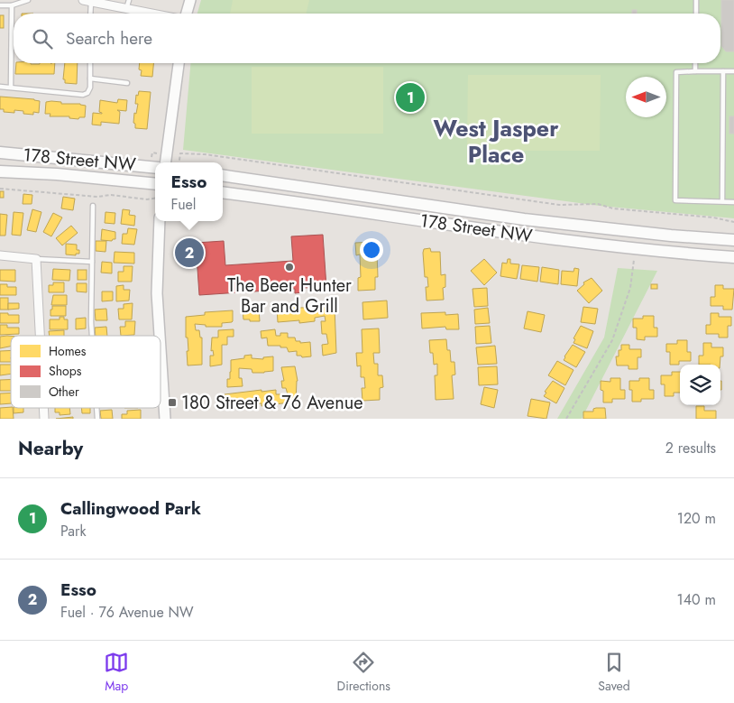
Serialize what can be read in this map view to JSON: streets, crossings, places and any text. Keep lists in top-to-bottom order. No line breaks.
{"streets":{"main road":["178 Street NW"]},"districts":["West Jasper Place"],"places":{"other":["The Beer Hunter Bar and Grill"],"transit":["180 Street & 76 Avenue"]},"legend":["Homes","Shops","Other"],"north":"left","page":{"search":"Search here","pins":["1","2"],"popup":["Esso","Fuel"],"heading":["Nearby","2 results"],"list":[{"mark":"1","name":"Callingwood Park","note":"Park","value":"120 m"},{"mark":"2","name":"Esso","note":"Fuel · 76 Avenue NW","value":"140 m"}],"nav":["Map","Directions","Saved"]}}
